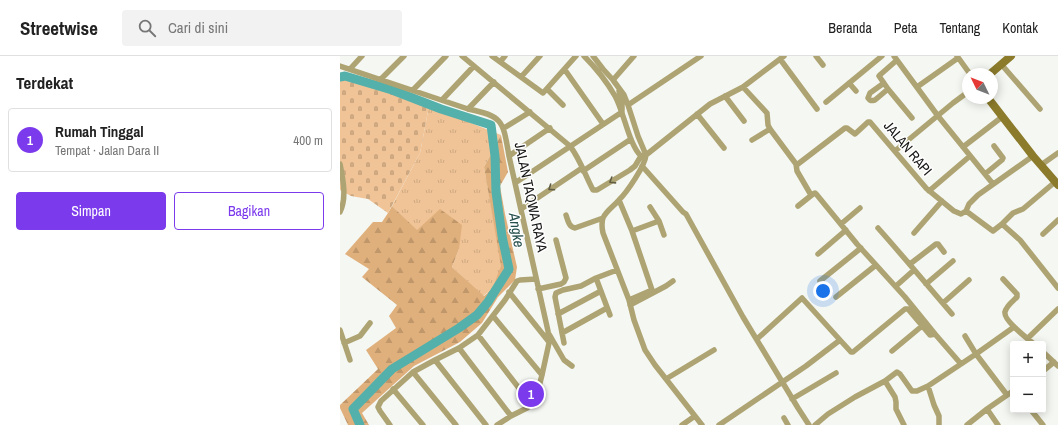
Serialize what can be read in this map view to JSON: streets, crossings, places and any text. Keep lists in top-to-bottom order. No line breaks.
{"streets":{"street":["JALAN RAPI","JALAN TAQWA RAYA"]},"water":["Angke"],"north":"top left","page":{"header":"Streetwise","search":"Cari di sini","nav":["Beranda","Peta","Tentang","Kontak"],"heading":"Terdekat","list":[{"mark":"1","name":"Rumah Tinggal","note":"Tempat · Jalan Dara II","value":"400 m"}],"buttons":["Simpan","Bagikan"],"map_buttons":["+","−"],"pins":"1"}}
